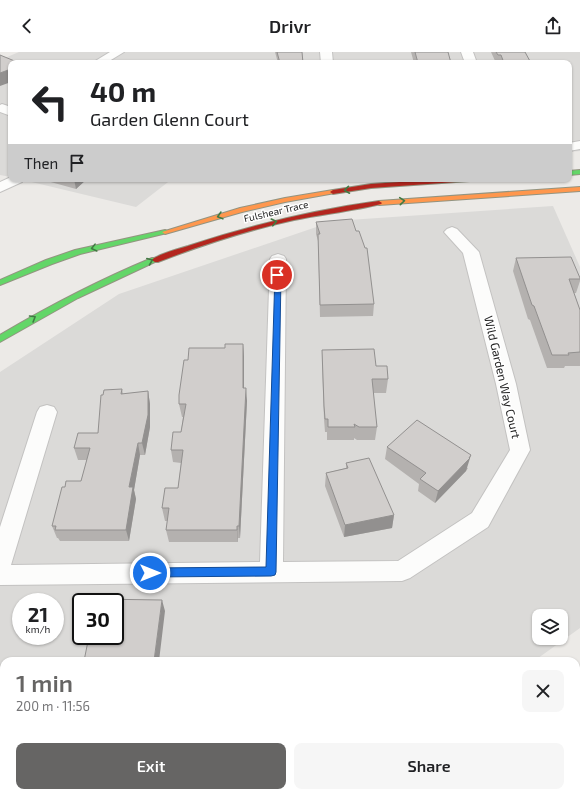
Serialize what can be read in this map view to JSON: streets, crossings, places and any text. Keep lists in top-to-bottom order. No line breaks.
{"streets":{"street":["Fulshear Trace","Wild Garden Way Court"]},"page":{"header":"Drivr","turn":["40 m","Garden Glenn Court"],"then":"Then","speed":"21 km/h","limit":"30","heading":["1 min","200 m · 11:56"],"buttons":["Exit","Share"]}}
